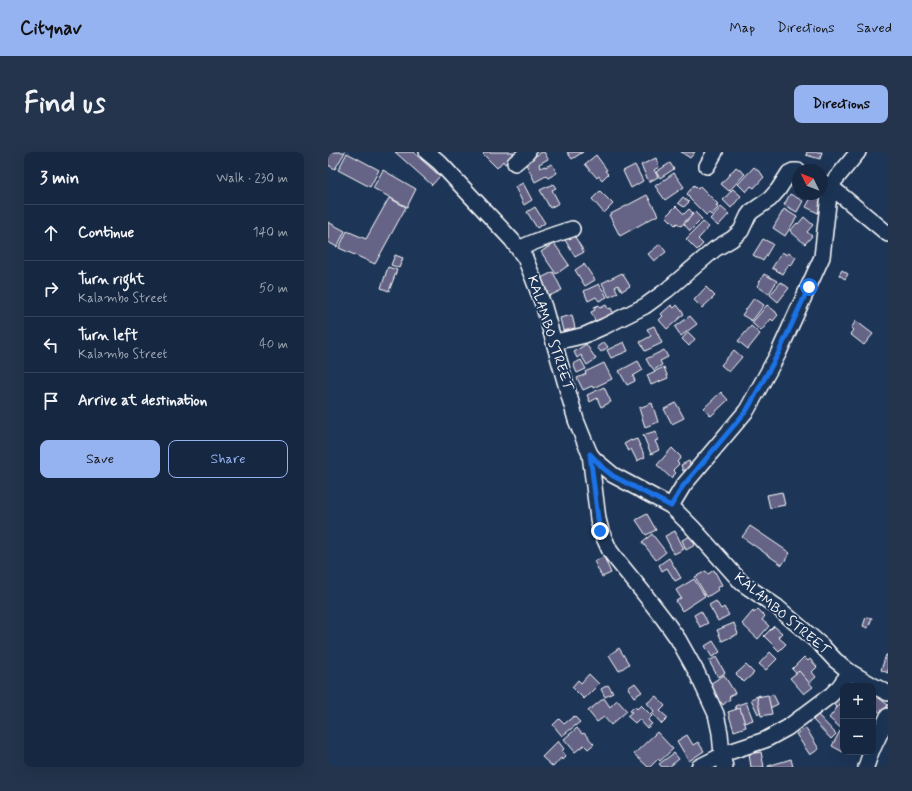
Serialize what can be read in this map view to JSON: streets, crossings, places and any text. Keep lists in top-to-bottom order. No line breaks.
{"streets":{"street":["KALAMBO STREET"]},"north":"top left","page":{"header":"Citynav","nav":["Map","Directions","Saved"],"buttons":["Directions",["Save","Share"]],"title":"Find us","heading":["3 min","Walk · 230 m"],"list":[["Continue","140 m"],["Turn right","Kalambo Street","50 m"],["Turn left","Kalambo Street","40 m"],"Arrive at destination"],"map_buttons":["+","−"]}}
